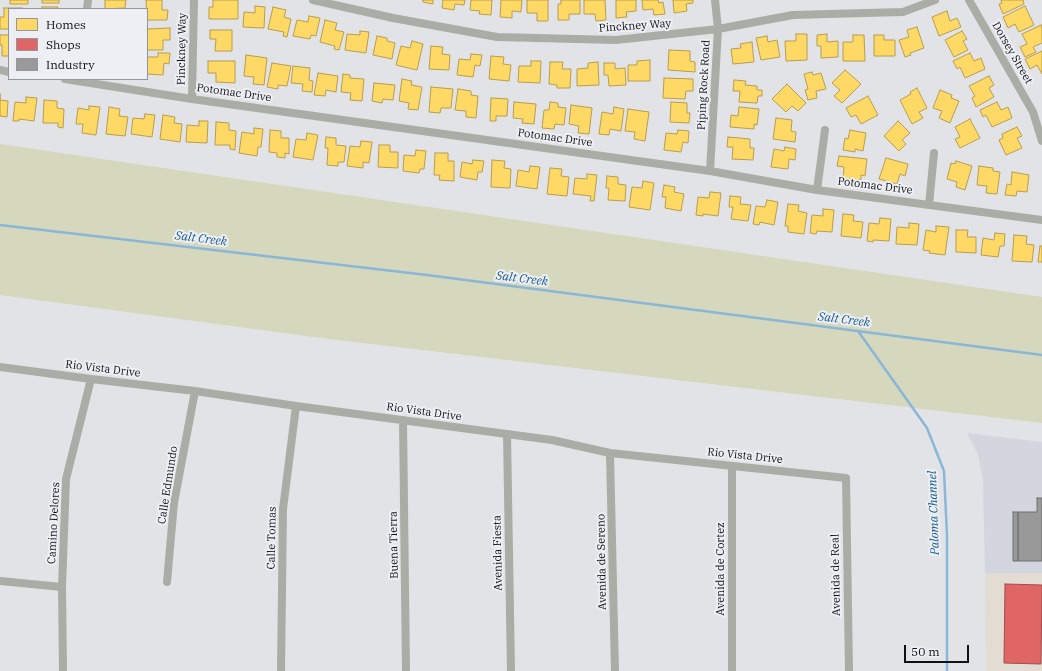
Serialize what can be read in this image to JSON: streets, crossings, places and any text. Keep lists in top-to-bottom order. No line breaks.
{"streets":{"street":["Pinckney Way","Dorsey Street","Piping Rock Road","Potomac Drive","Rio Vista Drive","Calle Edmundo","Camino Delores","Calle Tomas","Buena Tierra","Avenida Fiesta","Avenida de Sereno","Avenida de Cortez","Avenida de Real"]},"crossings":[["Pinckney Way","Piping Rock Road"],["Pinckney Way","Potomac Drive"],["Piping Rock Road","Potomac Drive"],["Rio Vista Drive","Calle Edmundo"],["Rio Vista Drive","Camino Delores"],["Rio Vista Drive","Calle Tomas"],["Rio Vista Drive","Buena Tierra"],["Rio Vista Drive","Avenida Fiesta"],["Rio Vista Drive","Avenida de Sereno"],["Rio Vista Drive","Avenida de Cortez"],["Rio Vista Drive","Avenida de Real"]],"water":["Salt Creek","Paloma Channel"],"legend":["Homes","Shops","Industry"],"scale_bar":"50 m"}
